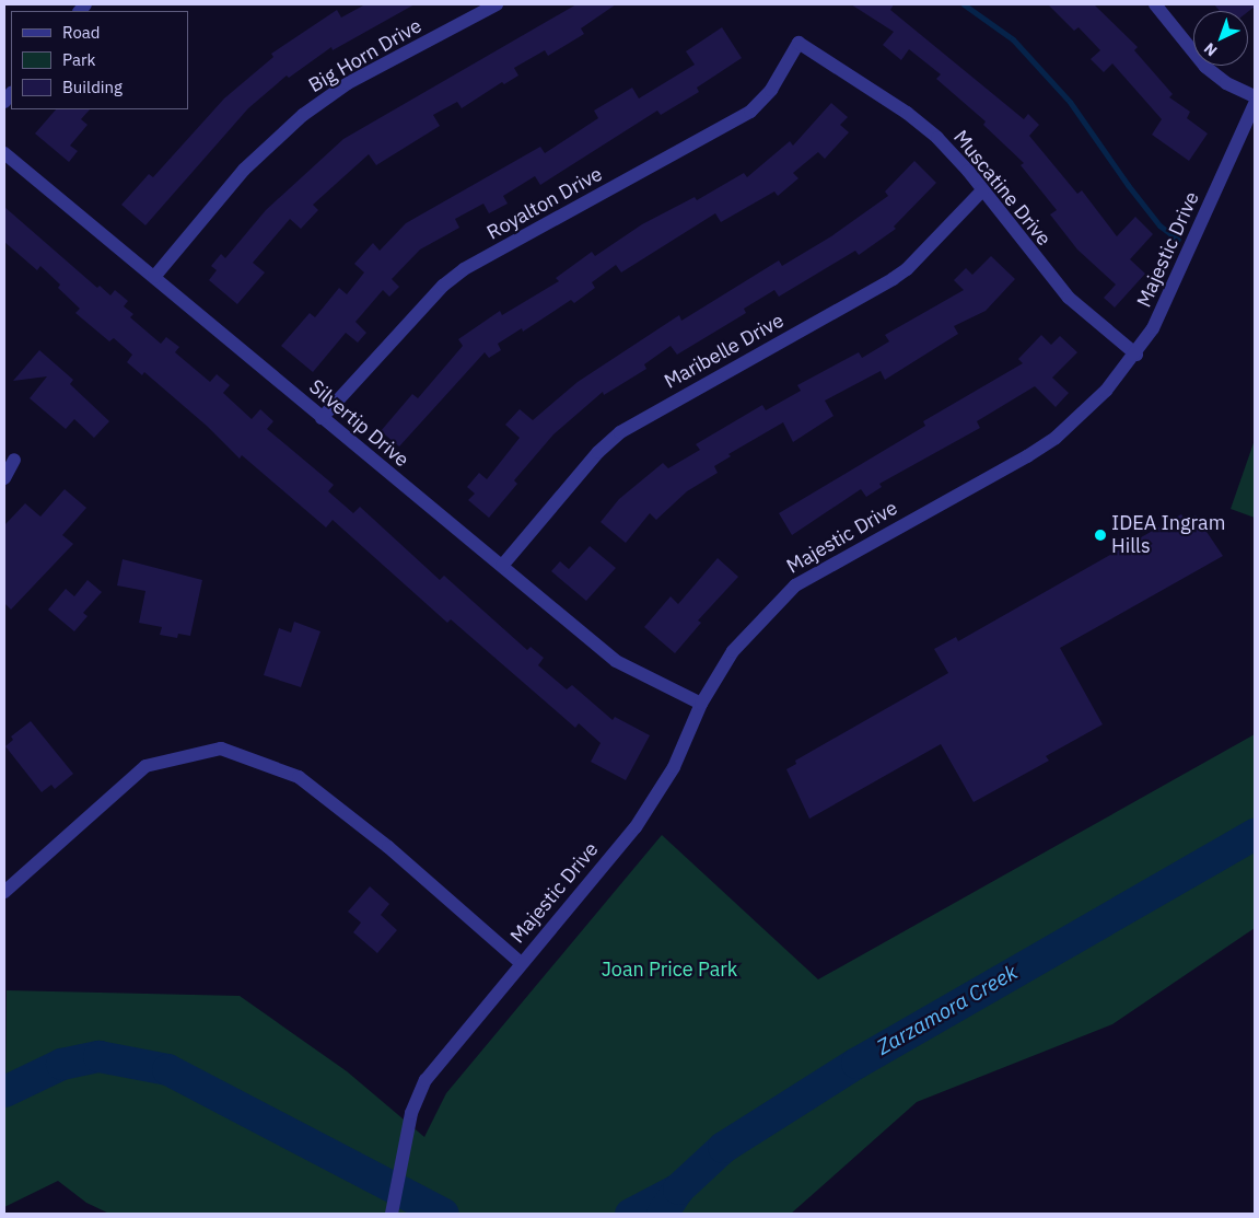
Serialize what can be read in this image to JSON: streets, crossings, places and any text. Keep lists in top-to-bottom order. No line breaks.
{"streets":{"street":["Big Horn Drive","Muscatine Drive","Royalton Drive","Majestic Drive","Maribelle Drive","Silvertip Drive"]},"crossings":[["Big Horn Drive","Silvertip Drive"],["Muscatine Drive","Royalton Drive"],["Muscatine Drive","Majestic Drive"],["Muscatine Drive","Maribelle Drive"],["Royalton Drive","Silvertip Drive"],["Majestic Drive","Silvertip Drive"],["Maribelle Drive","Silvertip Drive"]],"water":["Zarzamora Creek"],"parks":["Joan Price Park"],"places":["IDEA Ingram Hills"],"legend":["Road","Park","Building"],"north":"bottom left"}
